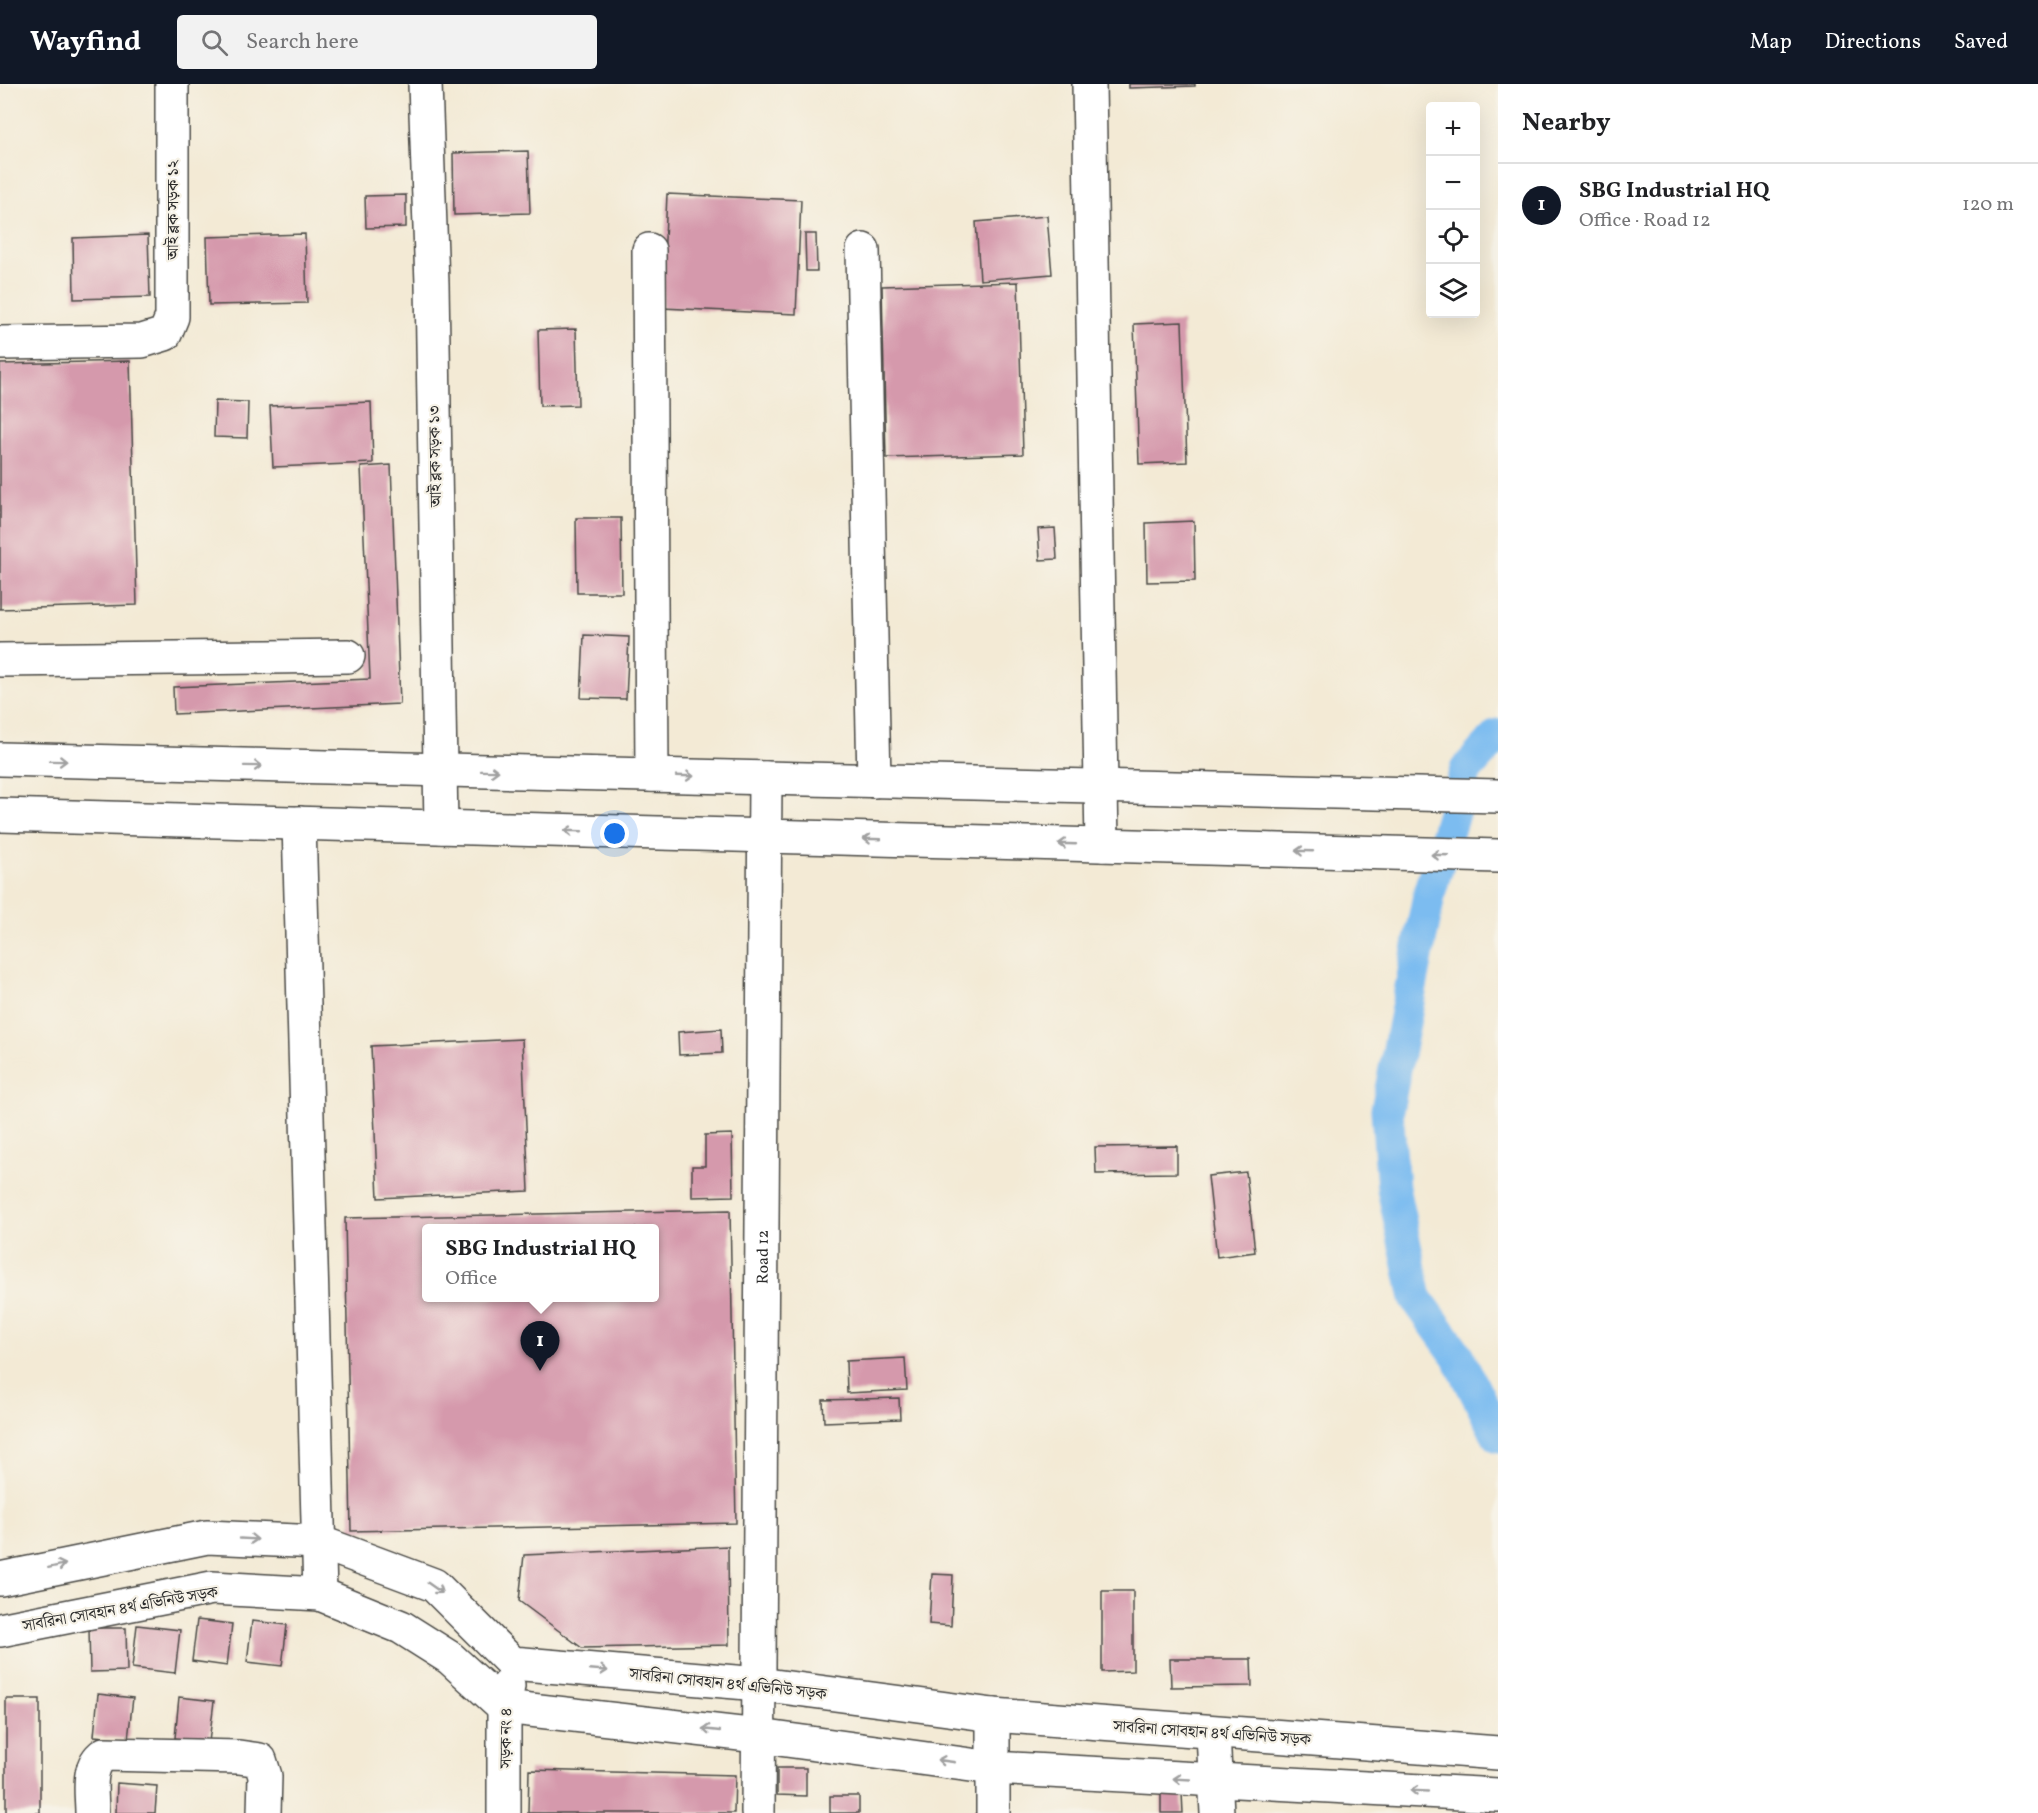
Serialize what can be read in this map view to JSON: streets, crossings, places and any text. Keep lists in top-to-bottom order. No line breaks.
{"streets":{"street":["আই ব্লক সড়ক ১২","আই ব্লক সড়ক ১৩","Road 12","সাবরিনা সোবহান ৪র্থ এভিনিউ সড়ক","সড়ক নং ৪"]},"crossings":[["Road 12","সাবরিনা সোবহান ৪র্থ এভিনিউ সড়ক"],["সাবরিনা সোবহান ৪র্থ এভিনিউ সড়ক","সড়ক নং ৪"]],"page":{"header":"Wayfind","search":"Search here","nav":["Map","Directions","Saved"],"heading":"Nearby","map_buttons":["+","−"],"list":[{"mark":"1","name":"SBG Industrial HQ","note":"Office · Road 12","value":"120 m"}],"popup":["SBG Industrial HQ","Office"],"pins":"1"}}
